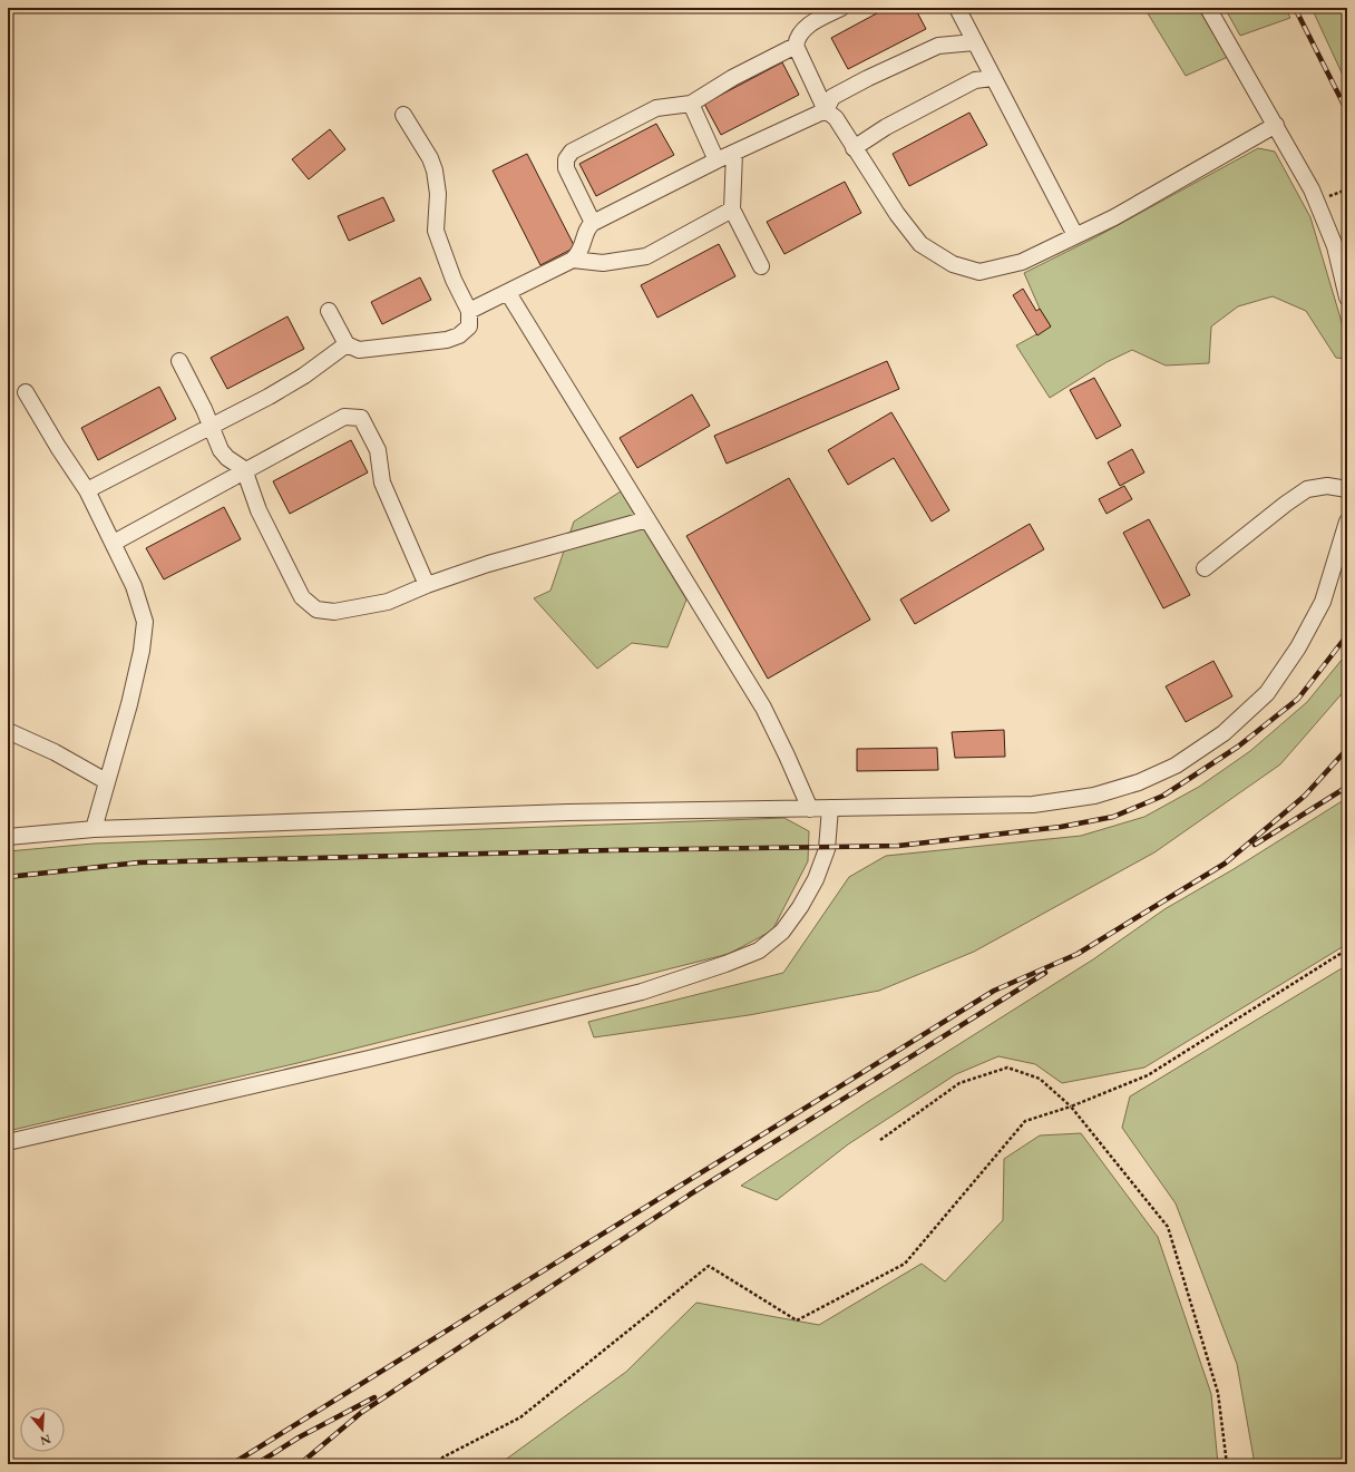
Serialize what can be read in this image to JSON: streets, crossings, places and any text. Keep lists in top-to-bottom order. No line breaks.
{"north":"bottom"}
